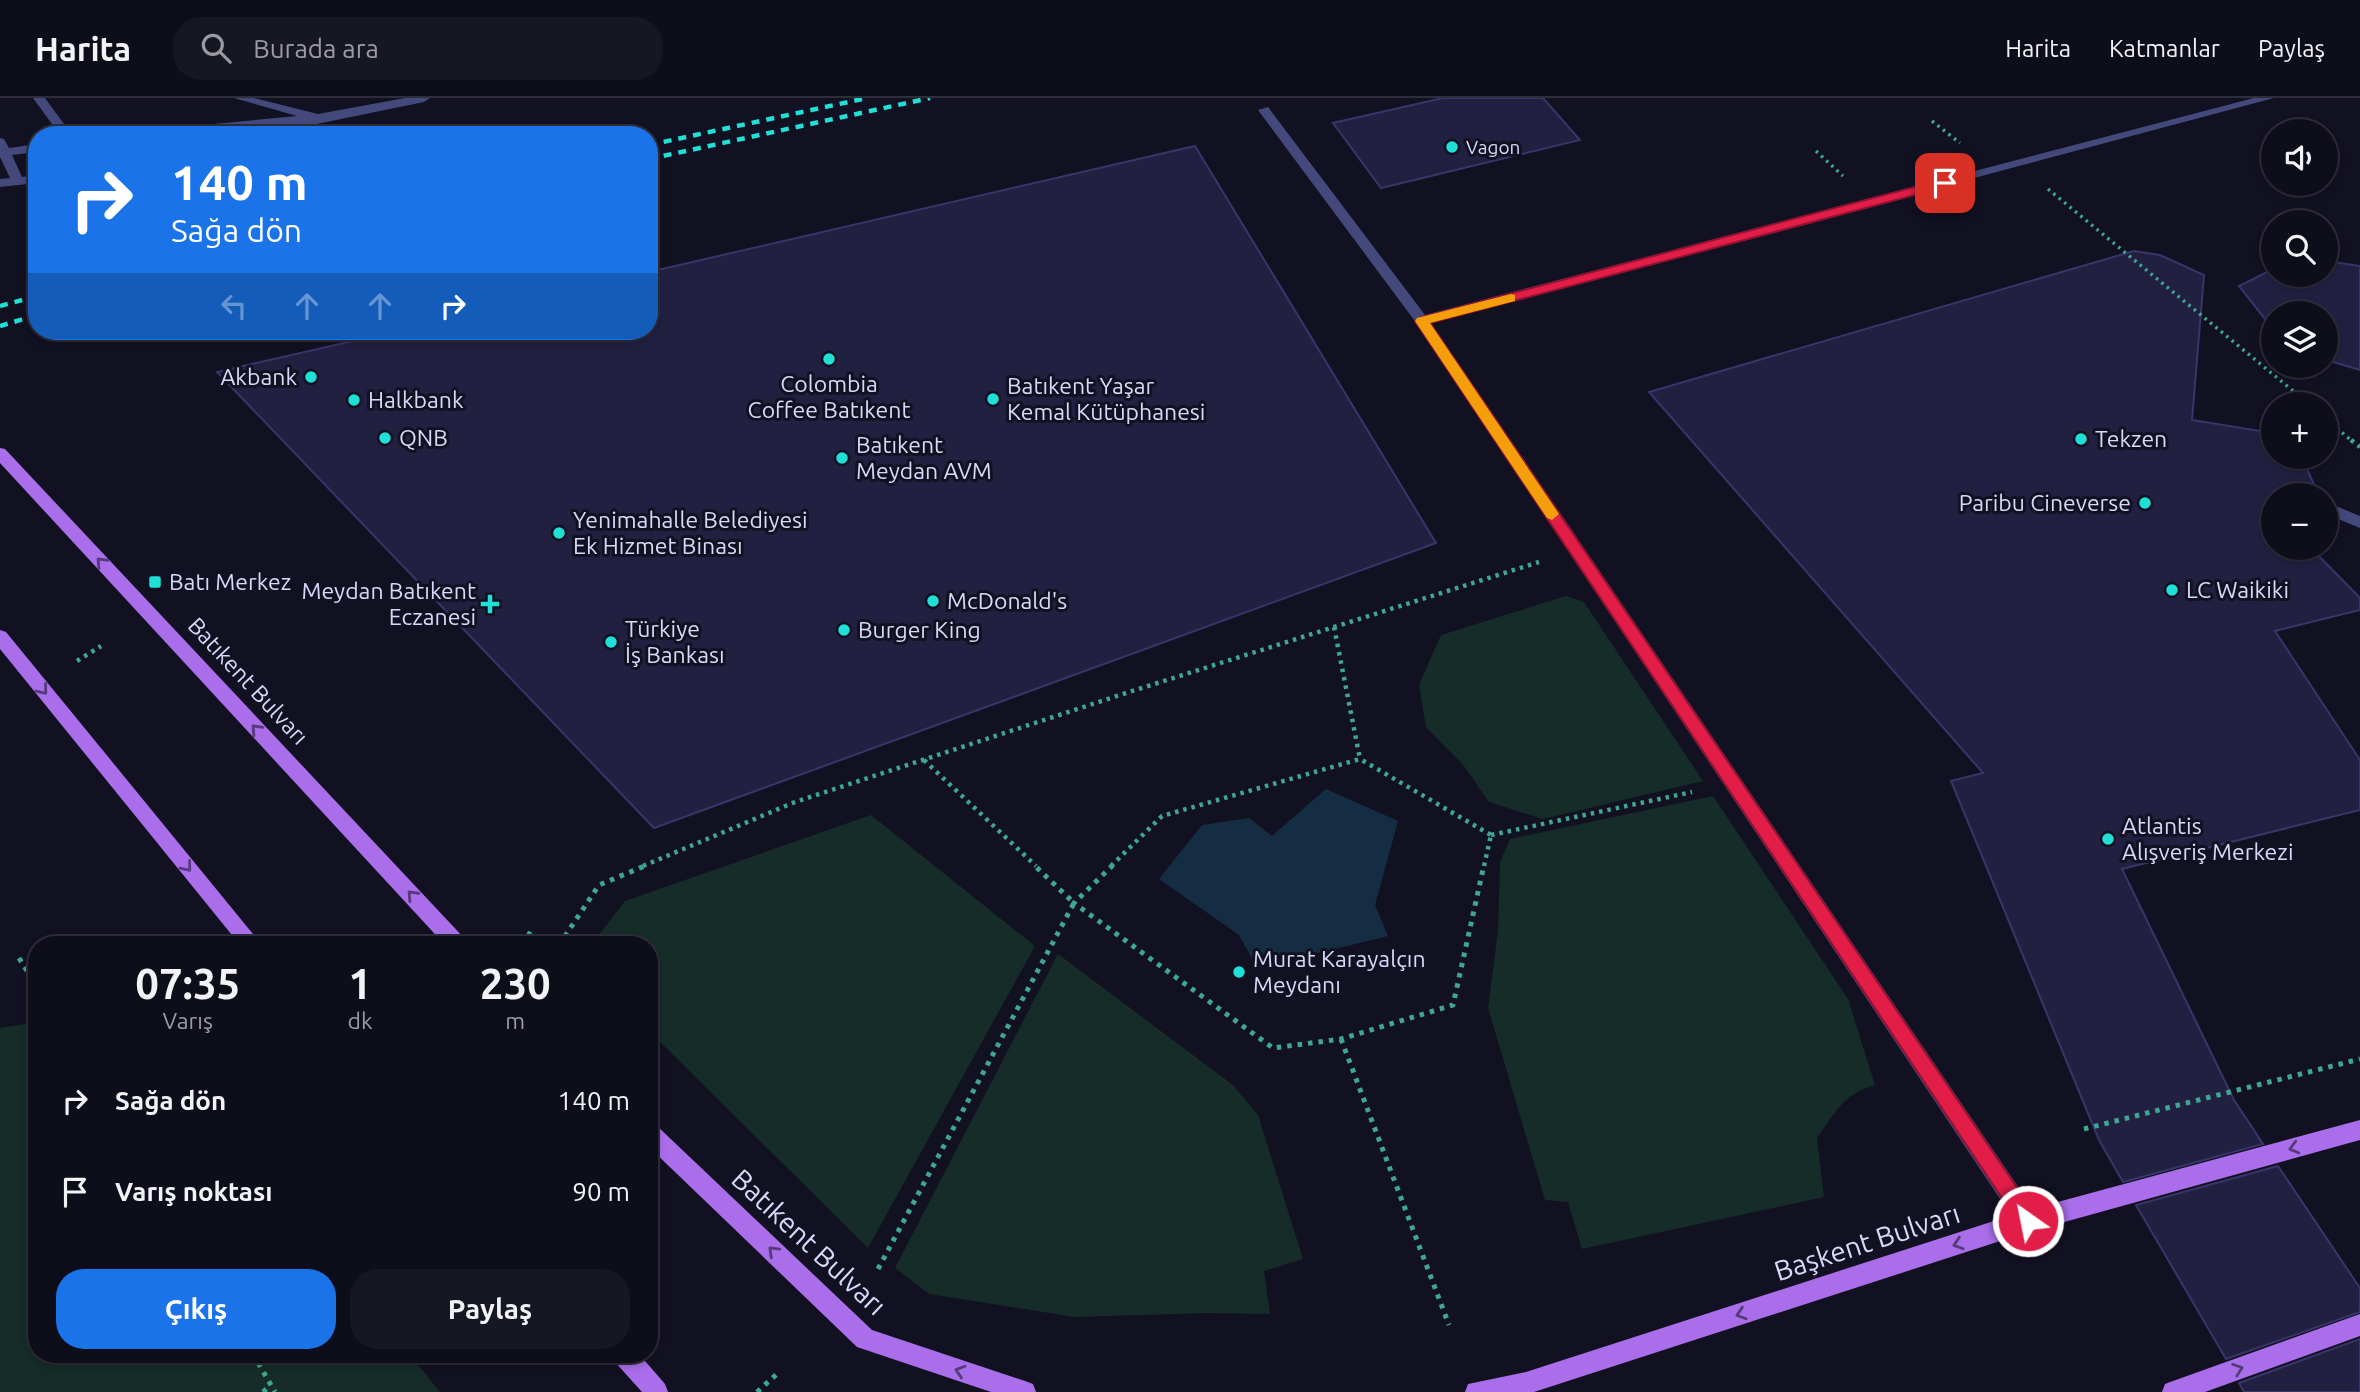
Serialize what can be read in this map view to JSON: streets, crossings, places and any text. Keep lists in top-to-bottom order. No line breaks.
{"streets":{"main road":["Batıkent Bulvarı","Başkent Bulvarı"]},"one_way":["Başkent Bulvarı"],"places":{"other":["Vagon","Colombia Coffee Batıkent","Akbank","Batıkent Yaşar Kemal Kütüphanesi","Halkbank","QNB","Tekzen","Batıkent Meydan AVM","Paribu Cineverse","Yenimahalle Belediyesi Ek Hizmet Binası","LC Waikiki","McDonald's","Burger King","Türkiye İş Bankası","Atlantis Alışveriş Merkezi","Murat Karayalçın Meydanı"],"transit":["Batı Merkez"],"health":["Meydan Batıkent Eczanesi"]},"page":{"header":"Harita","search":"Burada ara","nav":["Harita","Katmanlar","Paylaş"],"map_buttons":["+","−"],"turn":["140 m","Sağa dön"],"eta":["07:35","Varış","1","dk","230","m"],"list":[{"name":"Sağa dön","value":"140 m"},{"name":"Varış noktası","value":"90 m"}],"buttons":["Çıkış","Paylaş"]}}
